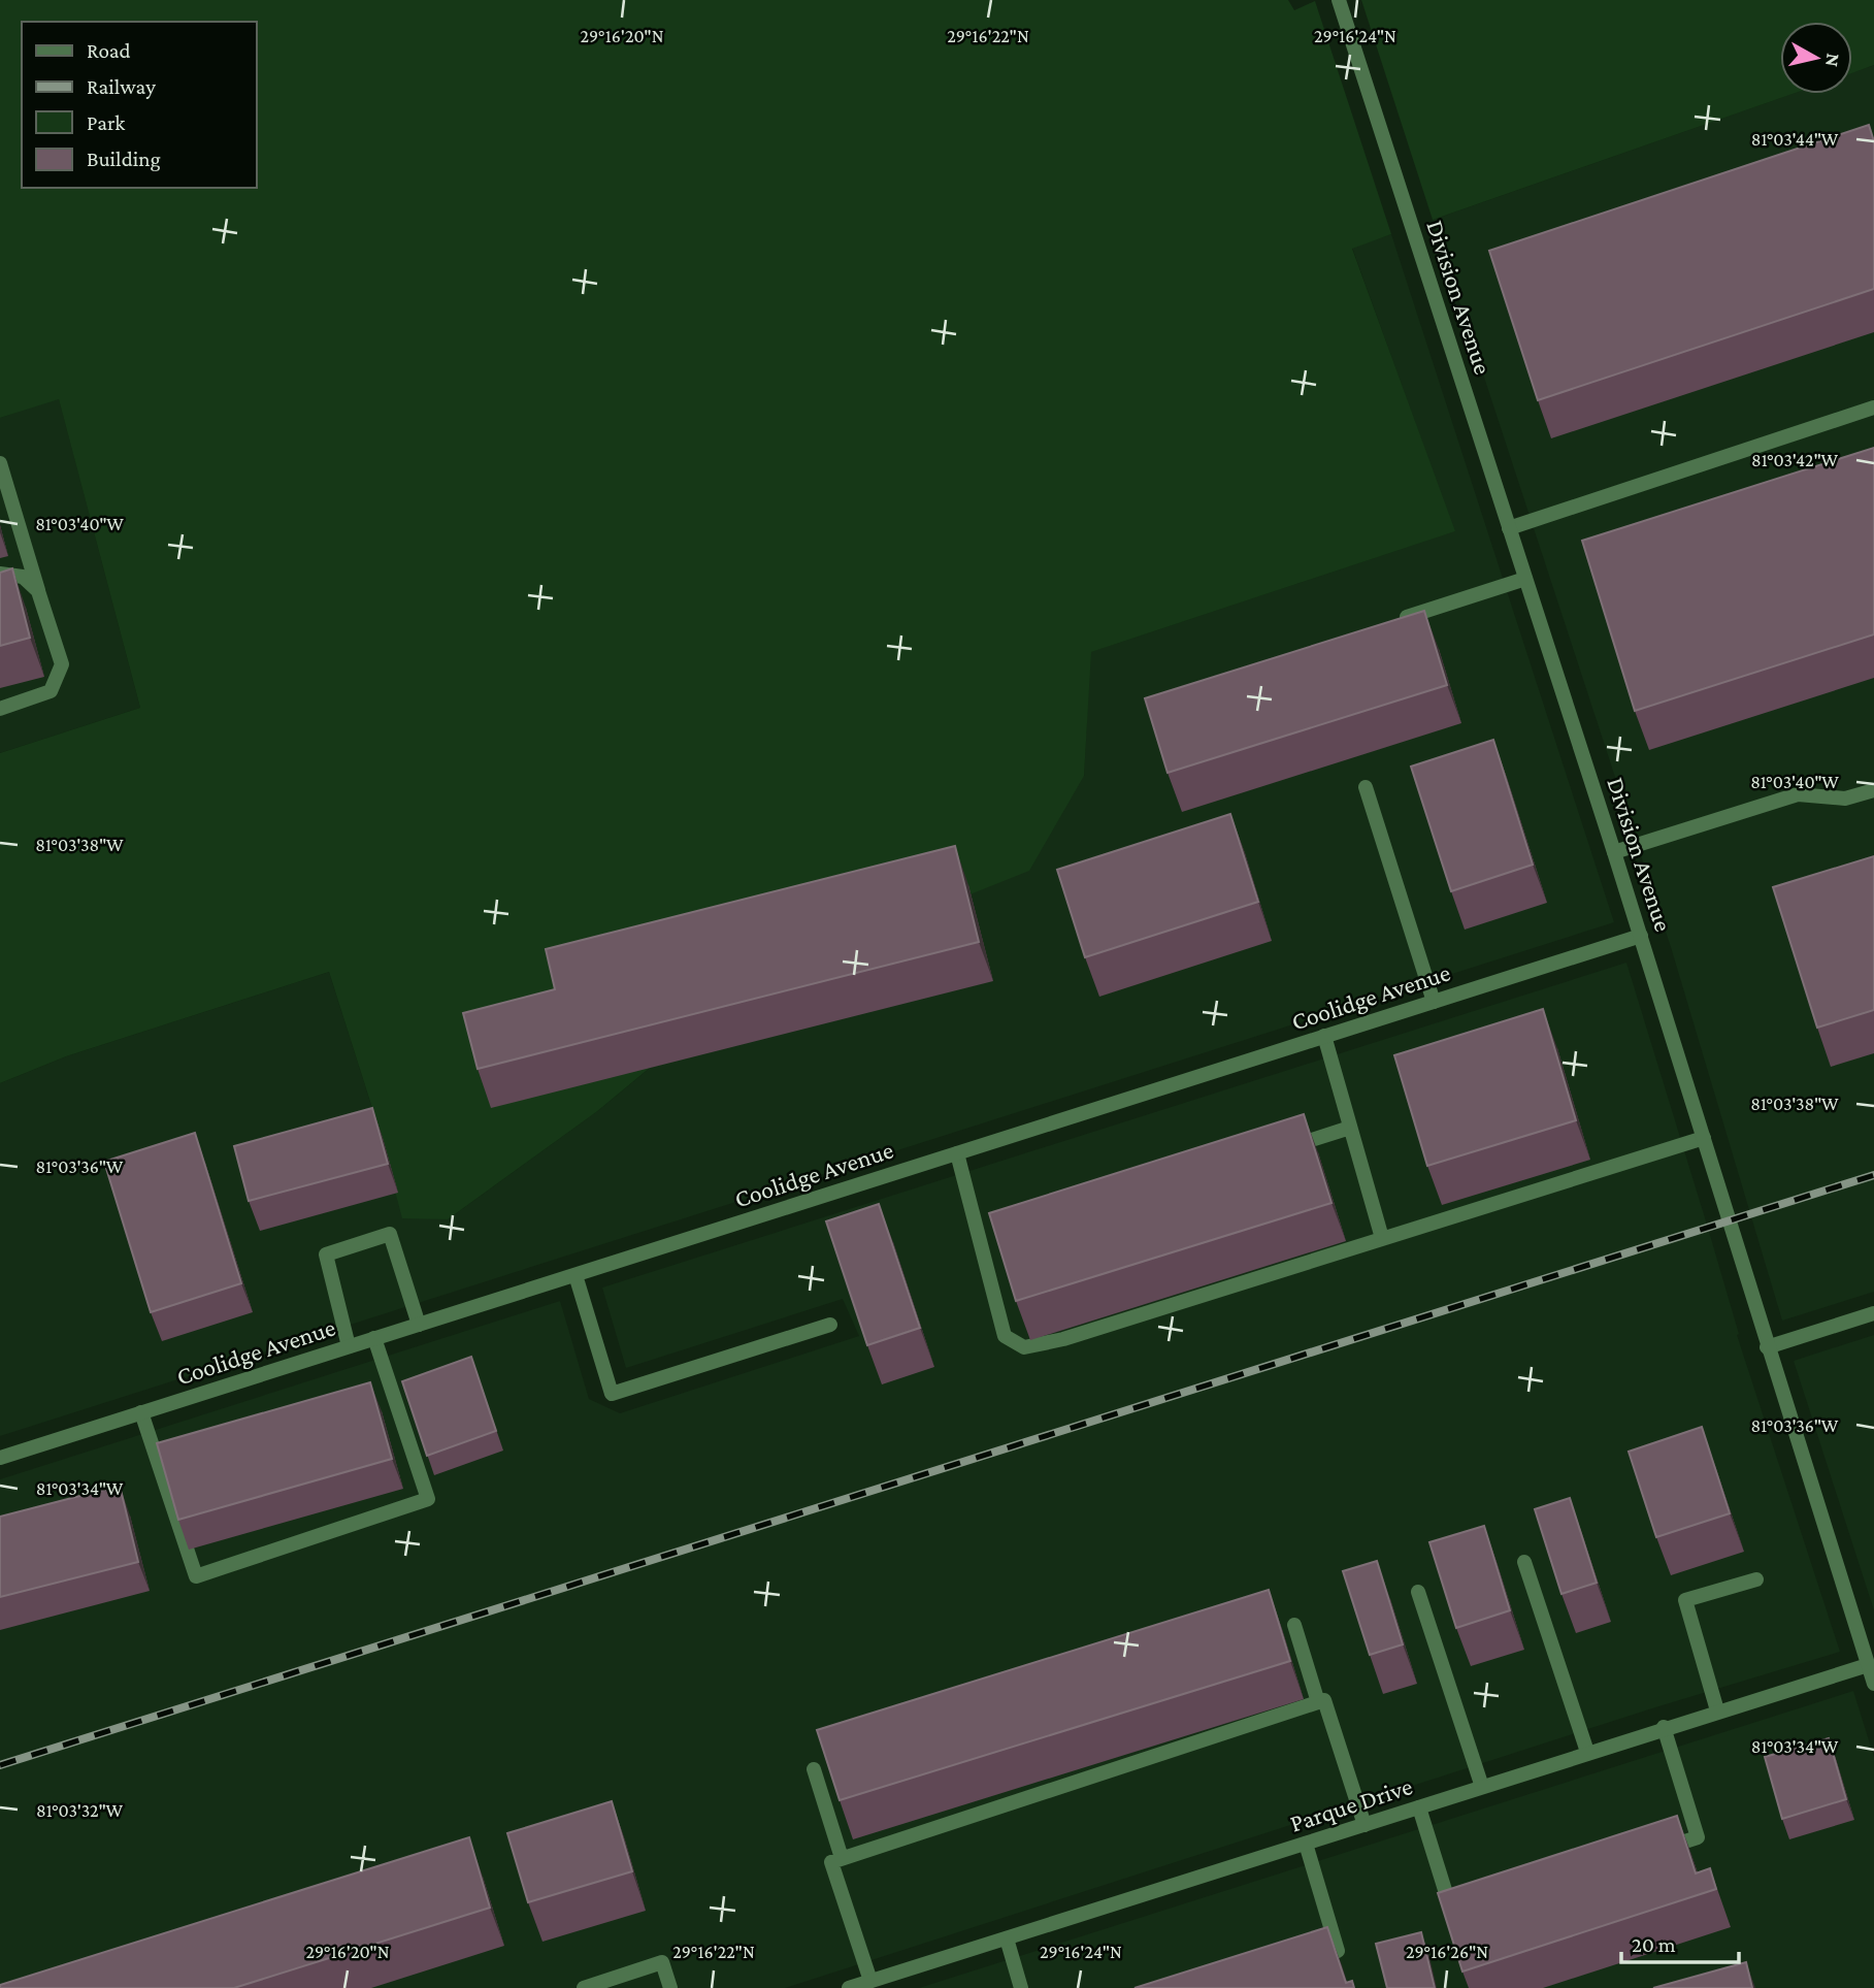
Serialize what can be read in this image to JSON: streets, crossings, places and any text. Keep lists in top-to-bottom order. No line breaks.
{"streets":{"street":["Division Avenue","Coolidge Avenue","Parque Drive"]},"crossings":[["Division Avenue","Coolidge Avenue"],["Division Avenue","Parque Drive"]],"legend":["Road","Railway","Park","Building"],"scale_bar":"20 m","north":"right","coordinates":["29°16'20\"N","29°16'22\"N","29°16'24\"N","81°03'44\"W","81°03'42\"W","81°03'40\"W","81°03'38\"W","81°03'36\"W","81°03'34\"W","81°03'32\"W","29°16'26\"N"]}
